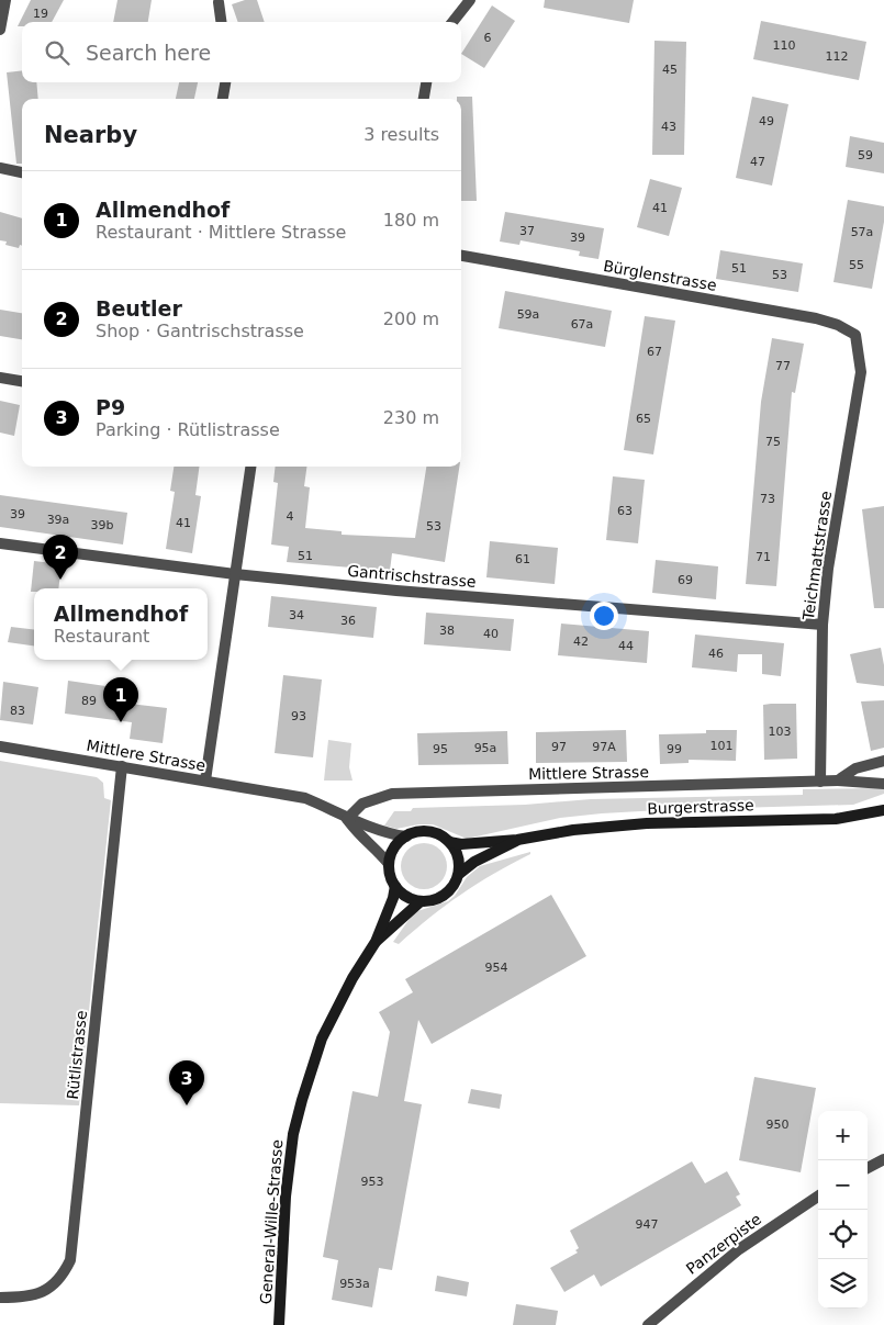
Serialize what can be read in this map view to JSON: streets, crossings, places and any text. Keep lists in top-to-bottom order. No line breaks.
{"streets":{"main road":["Burgerstrasse","General-Wille-Strasse"],"street":["Bürglenstrasse","Teichmattstrasse","Gantrischstrasse","Mittlere Strasse","Rütlistrasse","Panzerpiste"]},"crossings":[["Bürglenstrasse","Teichmattstrasse"],["Teichmattstrasse","Gantrischstrasse"],["Teichmattstrasse","Mittlere Strasse"],["Mittlere Strasse","Burgerstrasse"],["Mittlere Strasse","Rütlistrasse"],["Mittlere Strasse","General-Wille-Strasse"],["Burgerstrasse","General-Wille-Strasse"]],"house_numbers":["19","6","110","112","45","49","43","59","47","41","37","57a","39","55","51","53","59a","67a","67","77","65","75","73","63","39","4","39a","41","39b","53","51","71","61","69","34","36","38","40","42","44","46","89","83","93","103","101","97","97A","95a","95","99","954","950","953","947","953a"],"page":{"search":"Search here","heading":["Nearby","3 results"],"list":[{"mark":"1","name":"Allmendhof","note":"Restaurant · Mittlere Strasse","value":"180 m"},{"mark":"2","name":"Beutler","note":"Shop · Gantrischstrasse","value":"200 m"},{"mark":"3","name":"P9","note":"Parking · Rütlistrasse","value":"230 m"}],"pins":["2","1","3"],"popup":["Allmendhof","Restaurant"],"map_buttons":["+","−"]}}
